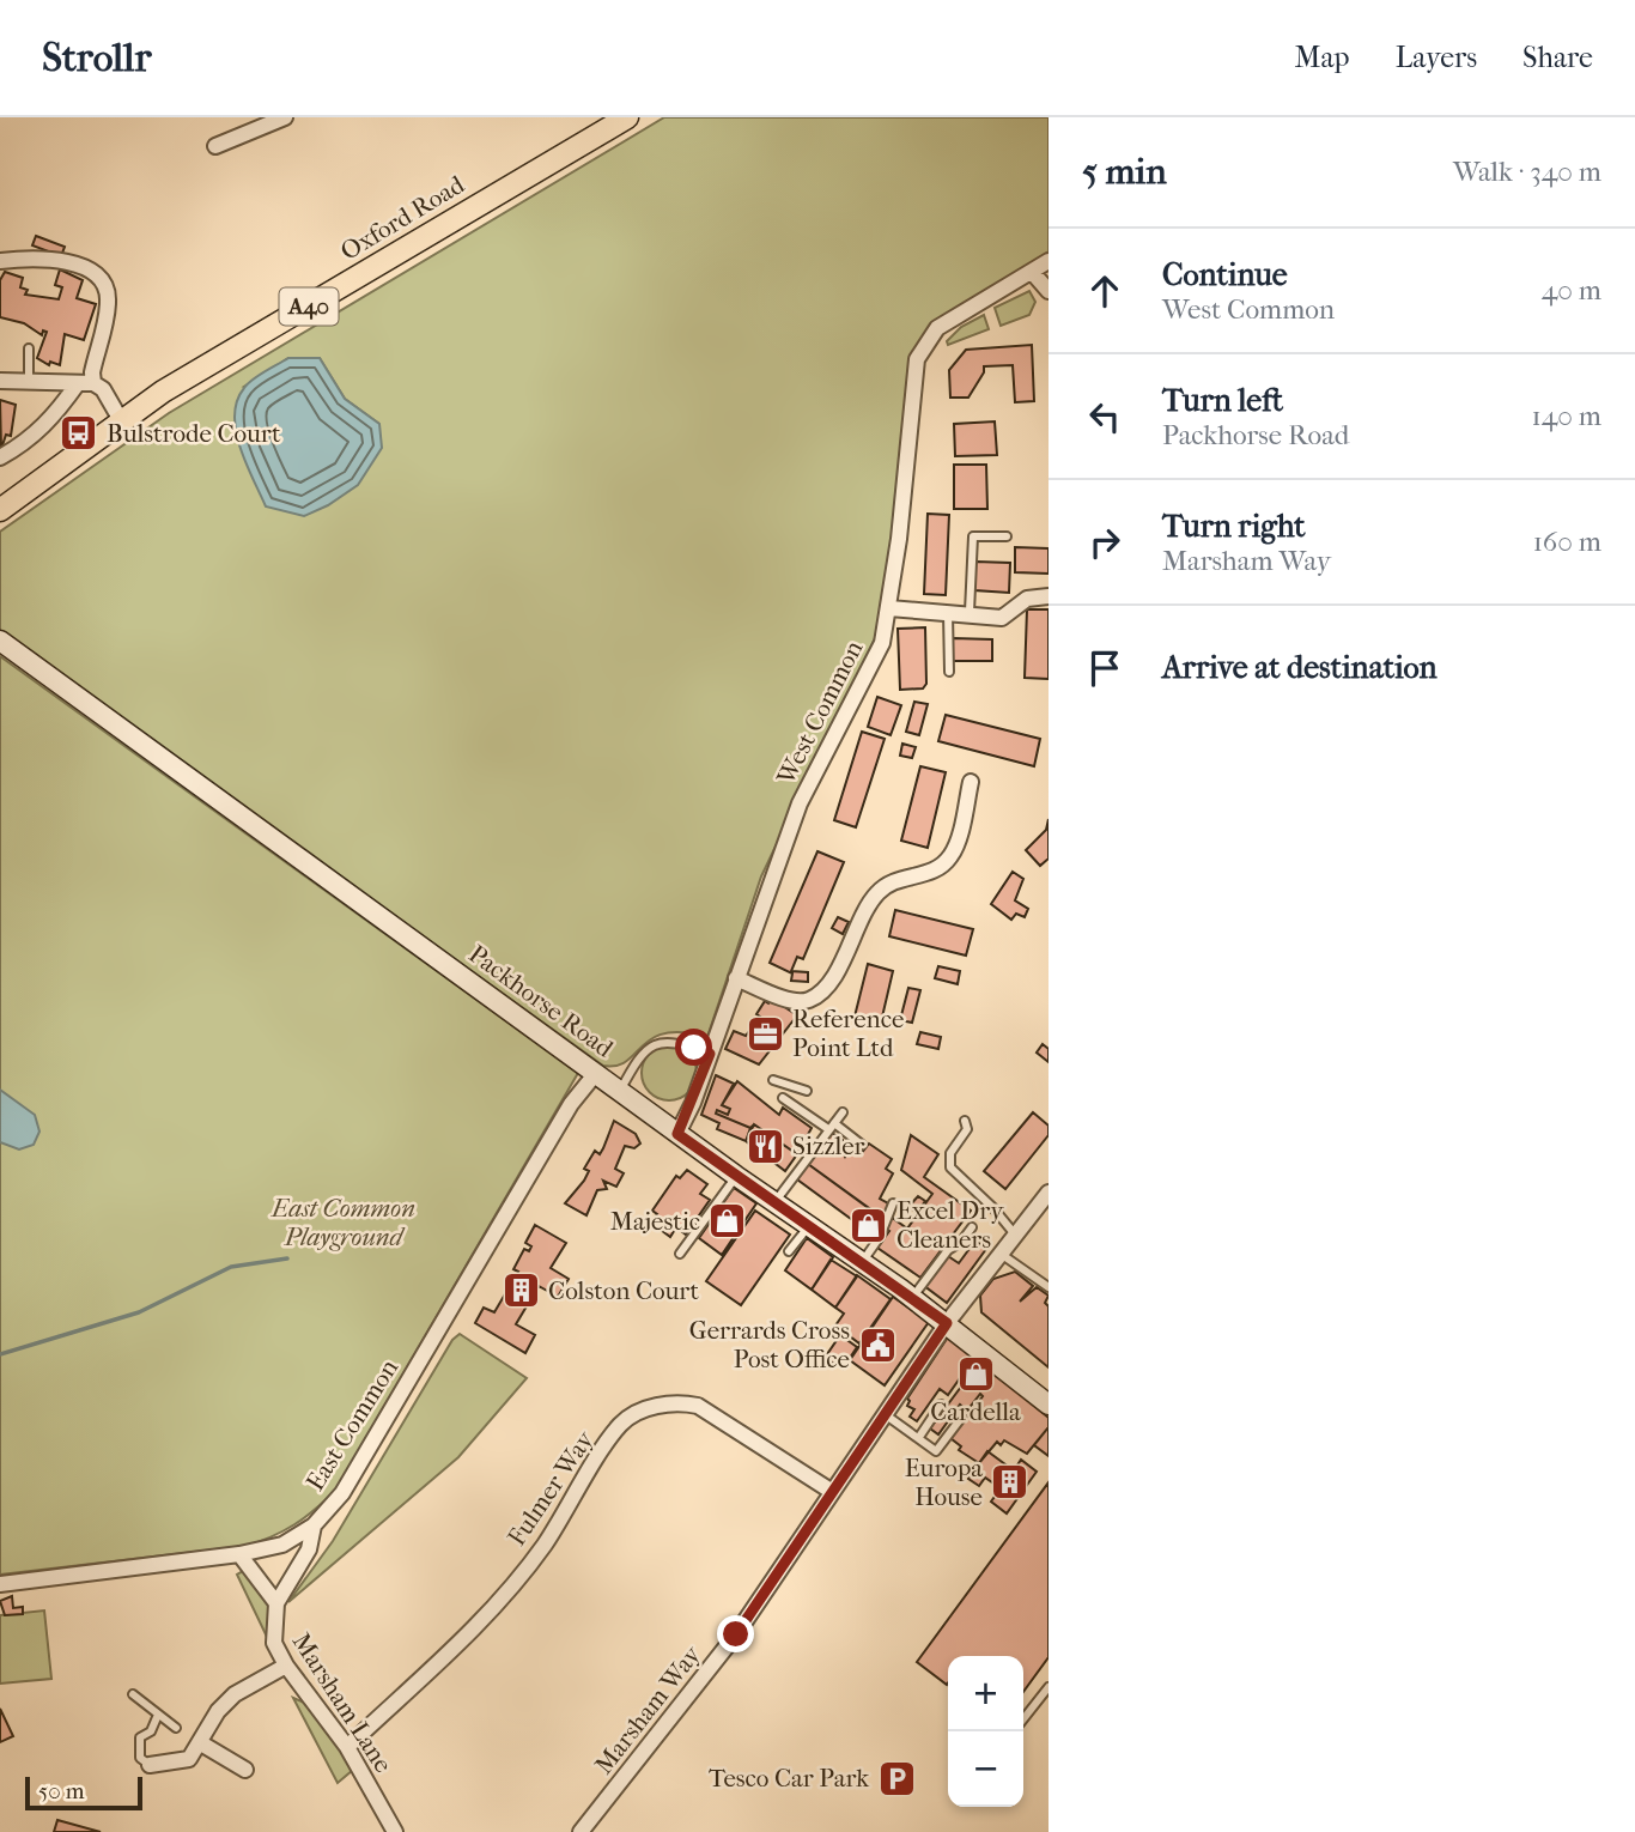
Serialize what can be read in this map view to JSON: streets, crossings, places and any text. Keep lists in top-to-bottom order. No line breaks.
{"streets":{"main road":["Oxford Road","A40","Packhorse Road"],"street":["West Common","East Common","Fulmer Way","Marsham Lane","Marsham Way"]},"crossings":[["West Common","Packhorse Road"],["Packhorse Road","East Common"],["Packhorse Road","Marsham Way"],["Fulmer Way","Marsham Lane"],["Fulmer Way","Marsham Way"]],"parks":["East Common Playground"],"places":{"bus stop":["Bulstrode Court"],"office":["Reference Point Ltd"],"restaurant":["Sizzler"],"shop":["Majestic","Excel Dry Cleaners","Cardella"],"building":["Colston Court","Europa House"],"public building":["Gerrards Cross Post Office"],"parking":["Tesco Car Park"]},"scale_bar":"50 m","page":{"header":"Strollr","nav":["Map","Layers","Share"],"heading":["5 min","Walk · 340 m"],"list":[["Continue","West Common","40 m"],["Turn left","Packhorse Road","140 m"],["Turn right","Marsham Way","160 m"],"Arrive at destination"],"map_buttons":["+","−"],"scale":"50 m"}}
